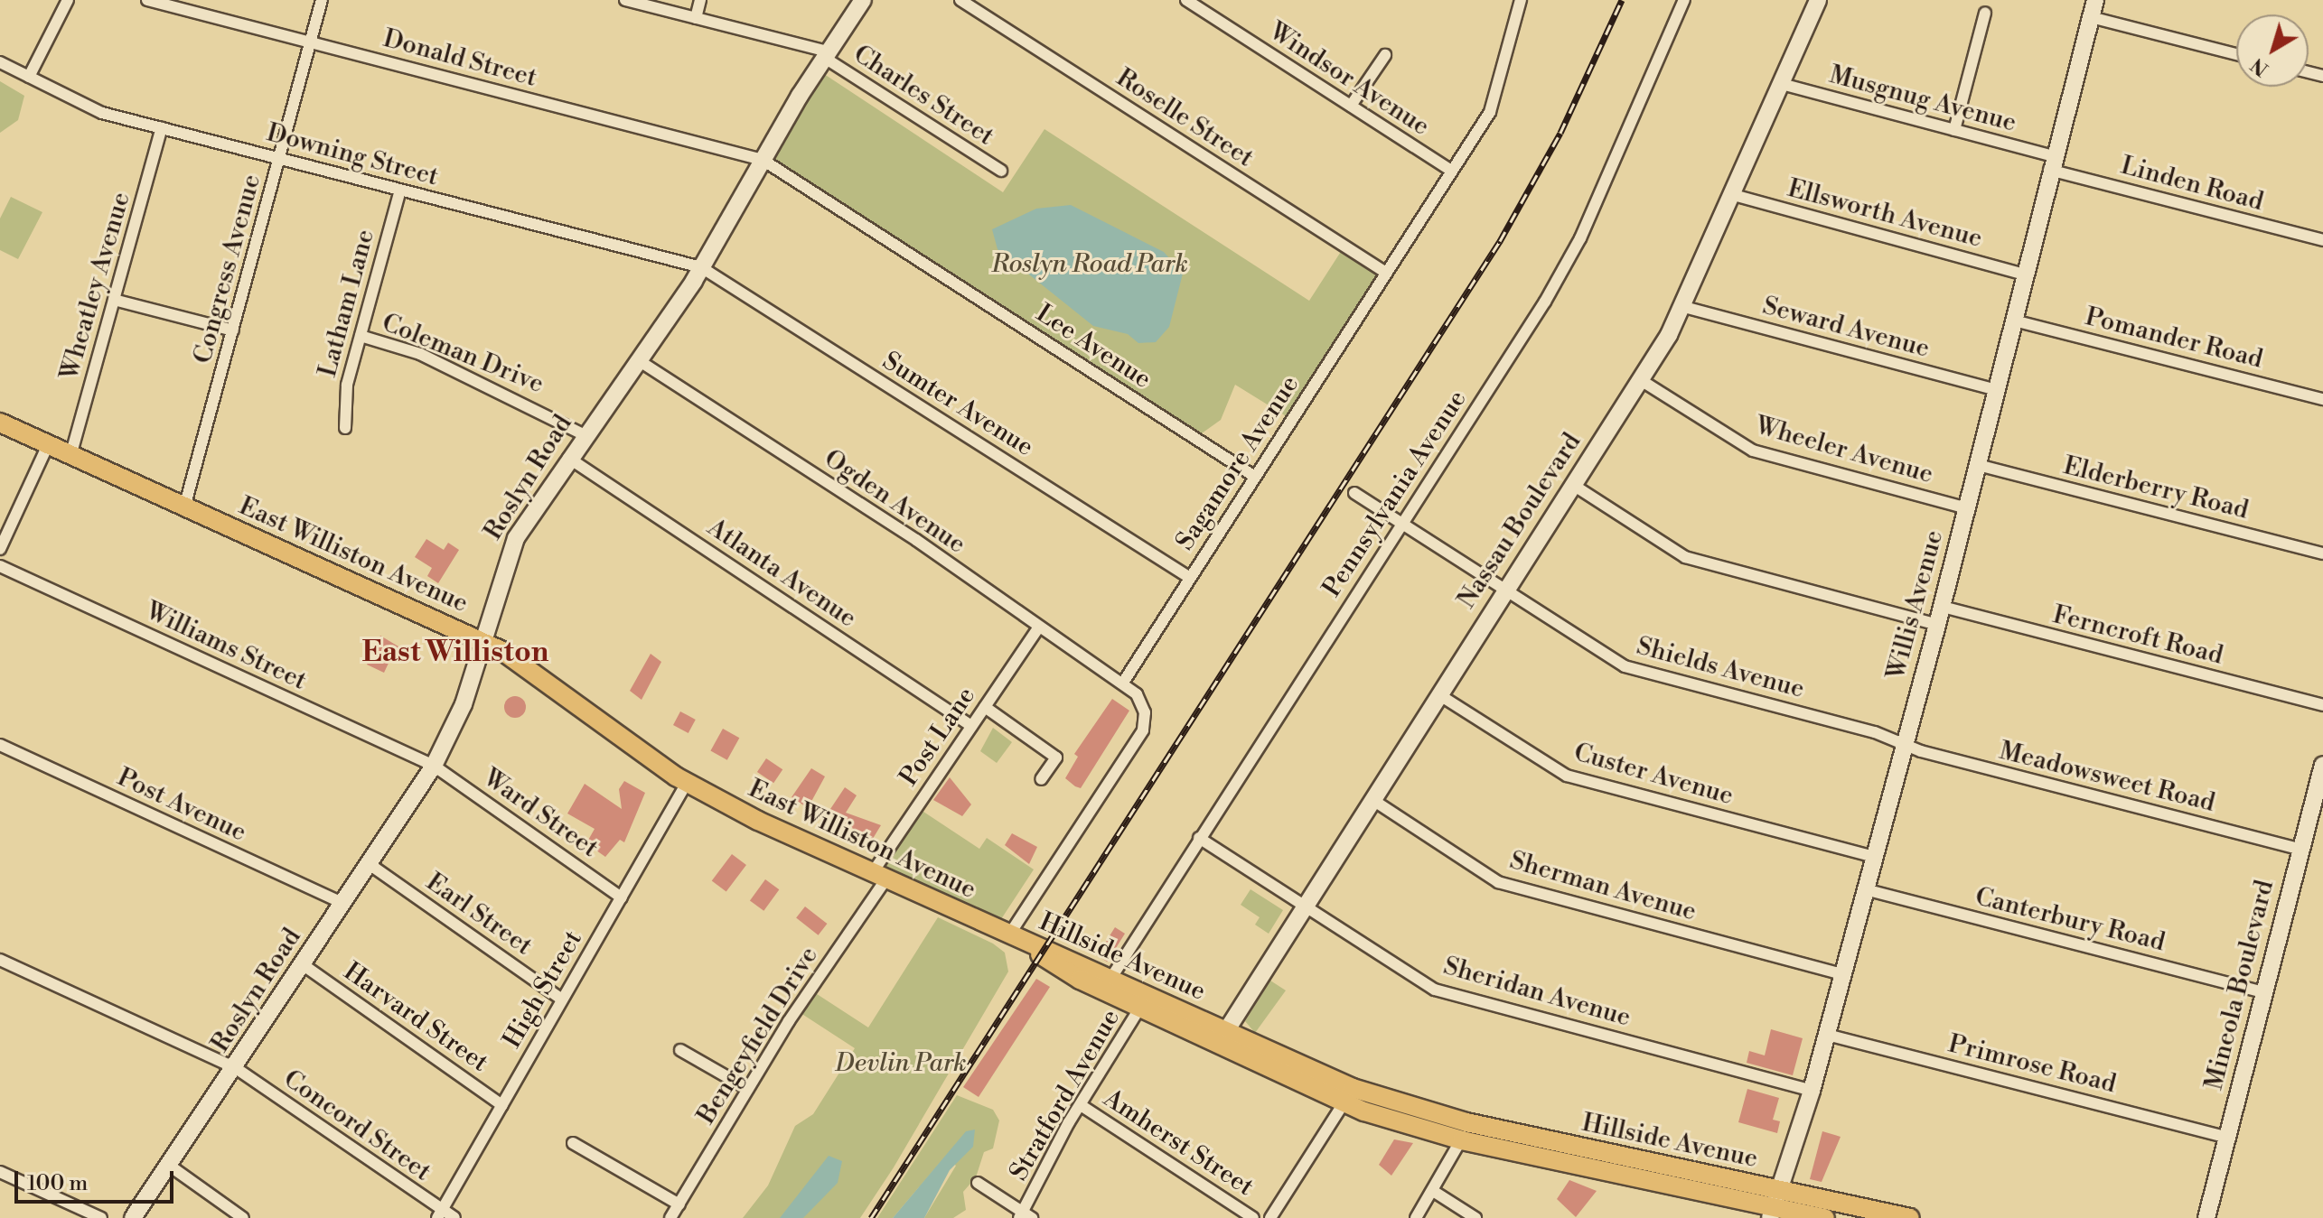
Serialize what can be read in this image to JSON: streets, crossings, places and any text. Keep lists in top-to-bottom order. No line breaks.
{"streets":{"main road":["Roslyn Road","Nassau Boulevard","East Williston Avenue","Willis Avenue","Hillside Avenue","Mineola Boulevard"],"street":["Donald Street","Windsor Avenue","Charles Street","Musgnug Avenue","Roselle Street","Downing Street","Linden Road","Ellsworth Avenue","Congress Avenue","Wheatley Avenue","Latham Lane","Seward Avenue","Pomander Road","Lee Avenue","Coleman Drive","Sumter Avenue","Wheeler Avenue","Sagamore Avenue","Elderberry Road","Pennsylvania Avenue","Ogden Avenue","Atlanta Avenue","Ferncroft Road","Williams Street","Shields Avenue","Post Lane","Custer Avenue","Meadowsweet Road","Post Avenue","Ward Street","Sherman Avenue","Earl Street","Canterbury Road","High Street","Sheridan Avenue","Harvard Street","Bengeyfield Drive","Primrose Road","Stratford Avenue","Concord Street","Amherst Street"]},"crossings":[["Donald Street","Congress Avenue"],["Donald Street","Lee Avenue"],["Donald Street","Roslyn Road"],["Windsor Avenue","Sagamore Avenue"],["Charles Street","Roslyn Road"],["Musgnug Avenue","Linden Road"],["Musgnug Avenue","Nassau Boulevard"],["Musgnug Avenue","Willis Avenue"],["Roselle Street","Sagamore Avenue"],["Downing Street","Congress Avenue"],["Downing Street","Wheatley Avenue"],["Downing Street","Latham Lane"],["Downing Street","Sumter Avenue"],["Downing Street","Roslyn Road"],["Linden Road","Willis Avenue"],["Ellsworth Avenue","Nassau Boulevard"],["Ellsworth Avenue","Willis Avenue"],["Congress Avenue","East Williston Avenue"],["Wheatley Avenue","East Williston Avenue"],["Latham Lane","Coleman Drive"],["Seward Avenue","Nassau Boulevard"],["Seward Avenue","Willis Avenue"],["Pomander Road","Willis Avenue"],["Lee Avenue","Sagamore Avenue"],["Lee Avenue","Roslyn Road"],["Coleman Drive","Roslyn Road"],["Sumter Avenue","Sagamore Avenue"],["Sumter Avenue","Roslyn Road"],["Wheeler Avenue","Nassau Boulevard"],["Wheeler Avenue","Willis Avenue"],["Sagamore Avenue","Ogden Avenue"],["Roslyn Road","Ogden Avenue"],["Roslyn Road","East Williston Avenue"],["Roslyn Road","Atlanta Avenue"],["Roslyn Road","Williams Street"],["Roslyn Road","Post Avenue"],["Roslyn Road","Ward Street"],["Roslyn Road","Earl Street"],["Roslyn Road","Harvard Street"],["Roslyn Road","Concord Street"],["Elderberry Road","Willis Avenue"],["Pennsylvania Avenue","Shields Avenue"],["Pennsylvania Avenue","Hillside Avenue"],["Pennsylvania Avenue","Sheridan Avenue"],["Ogden Avenue","Post Lane"],["Nassau Boulevard","Shields Avenue"],["Nassau Boulevard","Custer Avenue"],["Nassau Boulevard","Sherman Avenue"],["Nassau Boulevard","Hillside Avenue"],["Nassau Boulevard","Sheridan Avenue"],["East Williston Avenue","Post Lane"],["East Williston Avenue","Hillside Avenue"],["East Williston Avenue","High Street"],["East Williston Avenue","Bengeyfield Drive"],["Atlanta Avenue","Post Lane"],["Willis Avenue","Ferncroft Road"],["Willis Avenue","Shields Avenue"],["Willis Avenue","Custer Avenue"],["Willis Avenue","Meadowsweet Road"],["Willis Avenue","Sherman Avenue"],["Willis Avenue","Canterbury Road"],["Willis Avenue","Hillside Avenue"],["Willis Avenue","Sheridan Avenue"],["Willis Avenue","Primrose Road"],["Williams Street","Ward Street"],["Shields Avenue","Meadowsweet Road"],["Post Lane","Bengeyfield Drive"],["Meadowsweet Road","Mineola Boulevard"],["Ward Street","High Street"],["Earl Street","High Street"],["Canterbury Road","Mineola Boulevard"],["Hillside Avenue","Stratford Avenue"],["Mineola Boulevard","Primrose Road"],["High Street","Harvard Street"],["High Street","Concord Street"],["Stratford Avenue","Amherst Street"]],"districts":["East Williston"],"parks":["Roslyn Road Park","Devlin Park"],"scale_bar":"100 m","north":"bottom left"}
